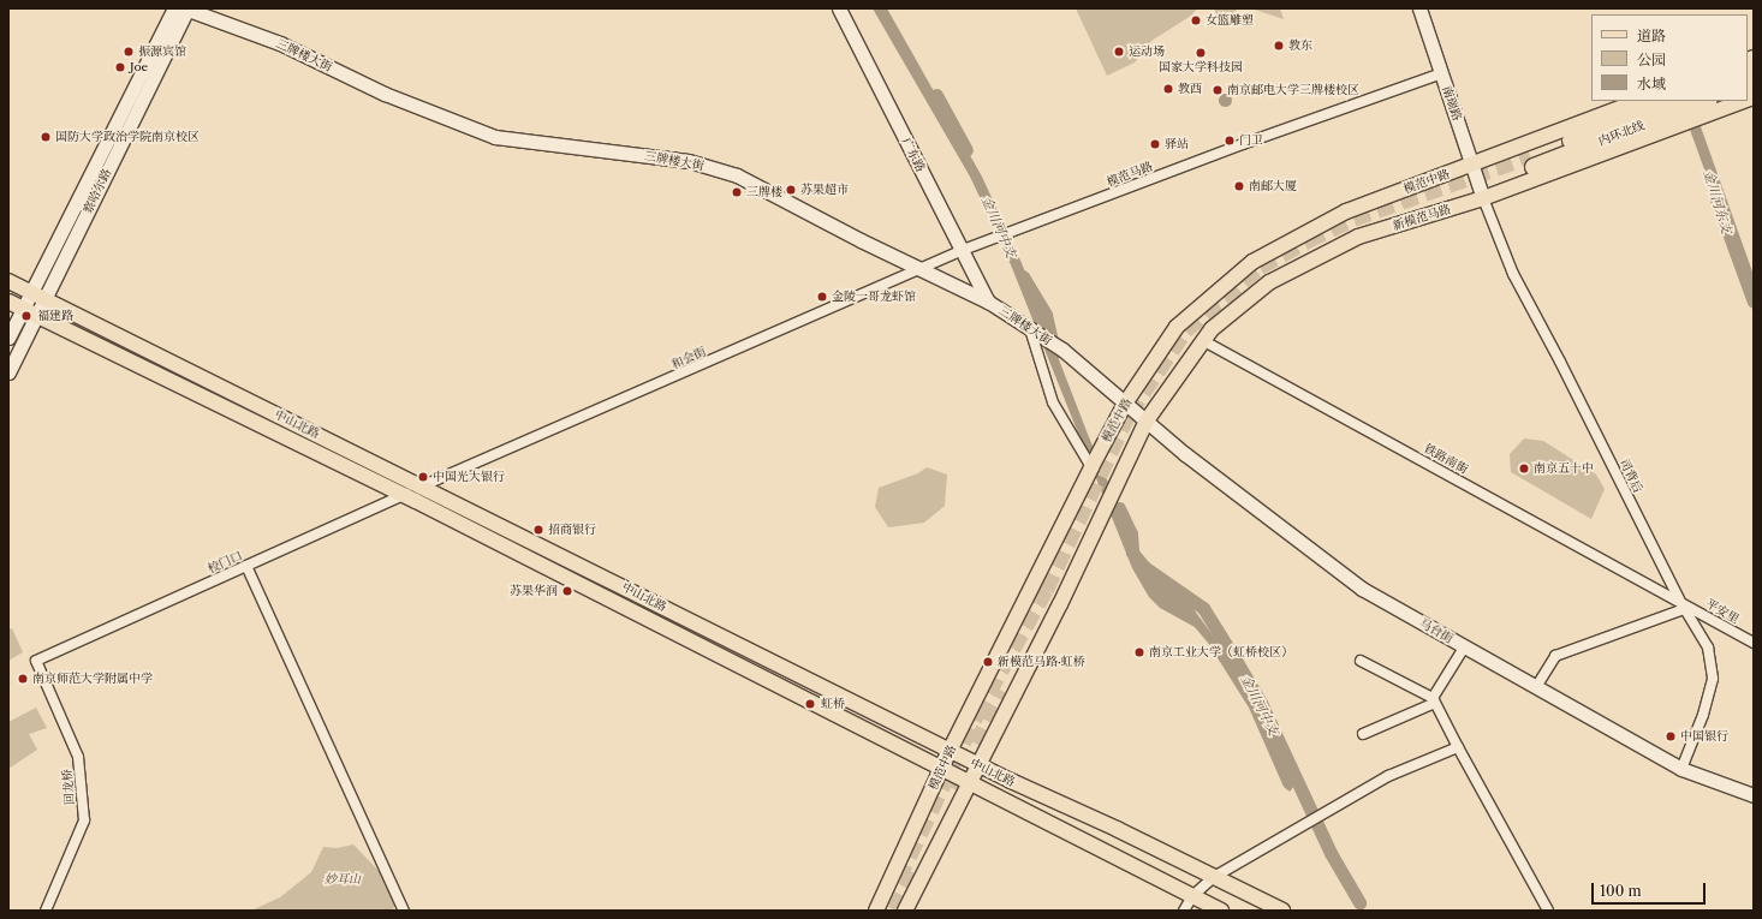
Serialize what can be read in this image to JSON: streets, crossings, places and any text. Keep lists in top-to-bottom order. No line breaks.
{"streets":{"highway":["内环北线"],"main road":["模范中路","新模范马路","中山北路"],"street":["三牌楼大街","南瑞路","广东路","模范马路","察哈尔路","和会街","铁路南街","司背后","校门口","平安里","马台街","回龙桥"]},"crossings":[["三牌楼大街","广东路"],["三牌楼大街","模范中路"],["三牌楼大街","察哈尔路"],["三牌楼大街","新模范马路"],["三牌楼大街","和会街"],["三牌楼大街","马台街"],["南瑞路","模范马路"],["南瑞路","模范中路"],["南瑞路","新模范马路"],["南瑞路","司背后"],["内环北线","新模范马路"],["广东路","模范马路"],["广东路","和会街"],["模范马路","和会街"],["模范中路","中山北路"],["察哈尔路","中山北路"],["新模范马路","铁路南街"],["新模范马路","司背后"],["新模范马路","马台街"],["和会街","中山北路"],["和会街","校门口"],["中山北路","校门口"],["铁路南街","司背后"],["铁路南街","平安里"],["司背后","平安里"],["司背后","马台街"],["校门口","回龙桥"]],"water":["金川河东支","金川河中支"],"parks":["妙耳山"],"places":["女篮雕塑","教东","振源宾馆","运动场","国家大学科技园","Joe","教西","南京邮电大学三牌楼校区","国防大学政治学院南京校区","门卫","驿站","南邮大厦","苏果超市","三牌楼","金陵一哥龙虾馆","福建路","南京五十中","中国光大银行","招商银行","苏果华润","南京工业大学（虹桥校区）","新模范马路·虹桥","南京师范大学附属中学","虹桥","中国银行"],"legend":["道路","公园","水域"],"scale_bar":"100 m"}
